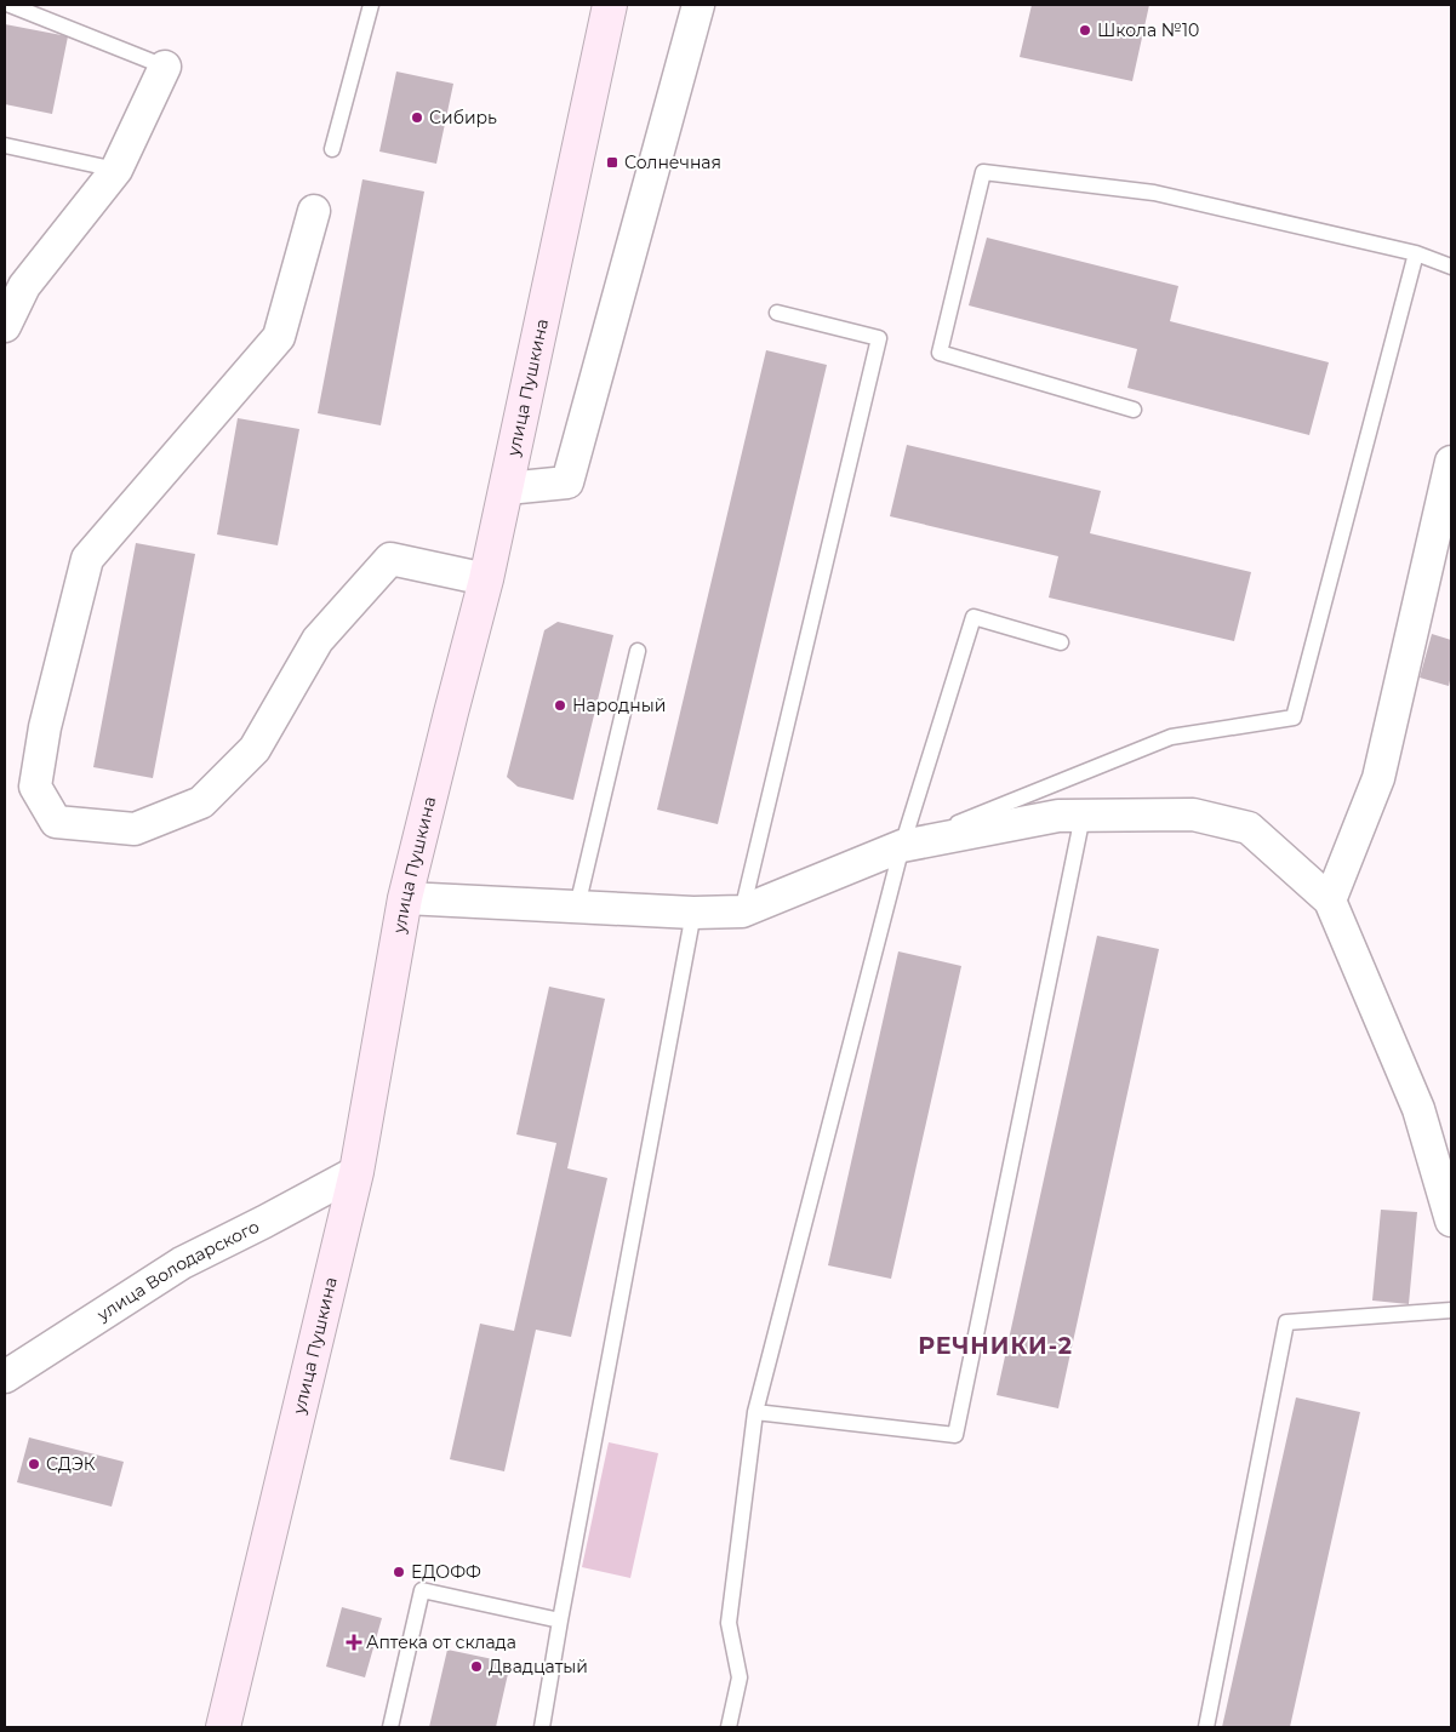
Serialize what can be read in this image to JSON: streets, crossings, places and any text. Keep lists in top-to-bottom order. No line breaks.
{"streets":{"main road":["улица Пушкина"],"street":["улица Володарского"]},"crossings":[["улица Пушкина","улица Володарского"]],"districts":["РЕЧНИКИ-2"],"places":{"other":["Школа №10","Сибирь","Народный","СДЭК","ЕДОФФ","Двадцатый"],"transit":["Солнечная"],"health":["Аптека от склада"]}}
